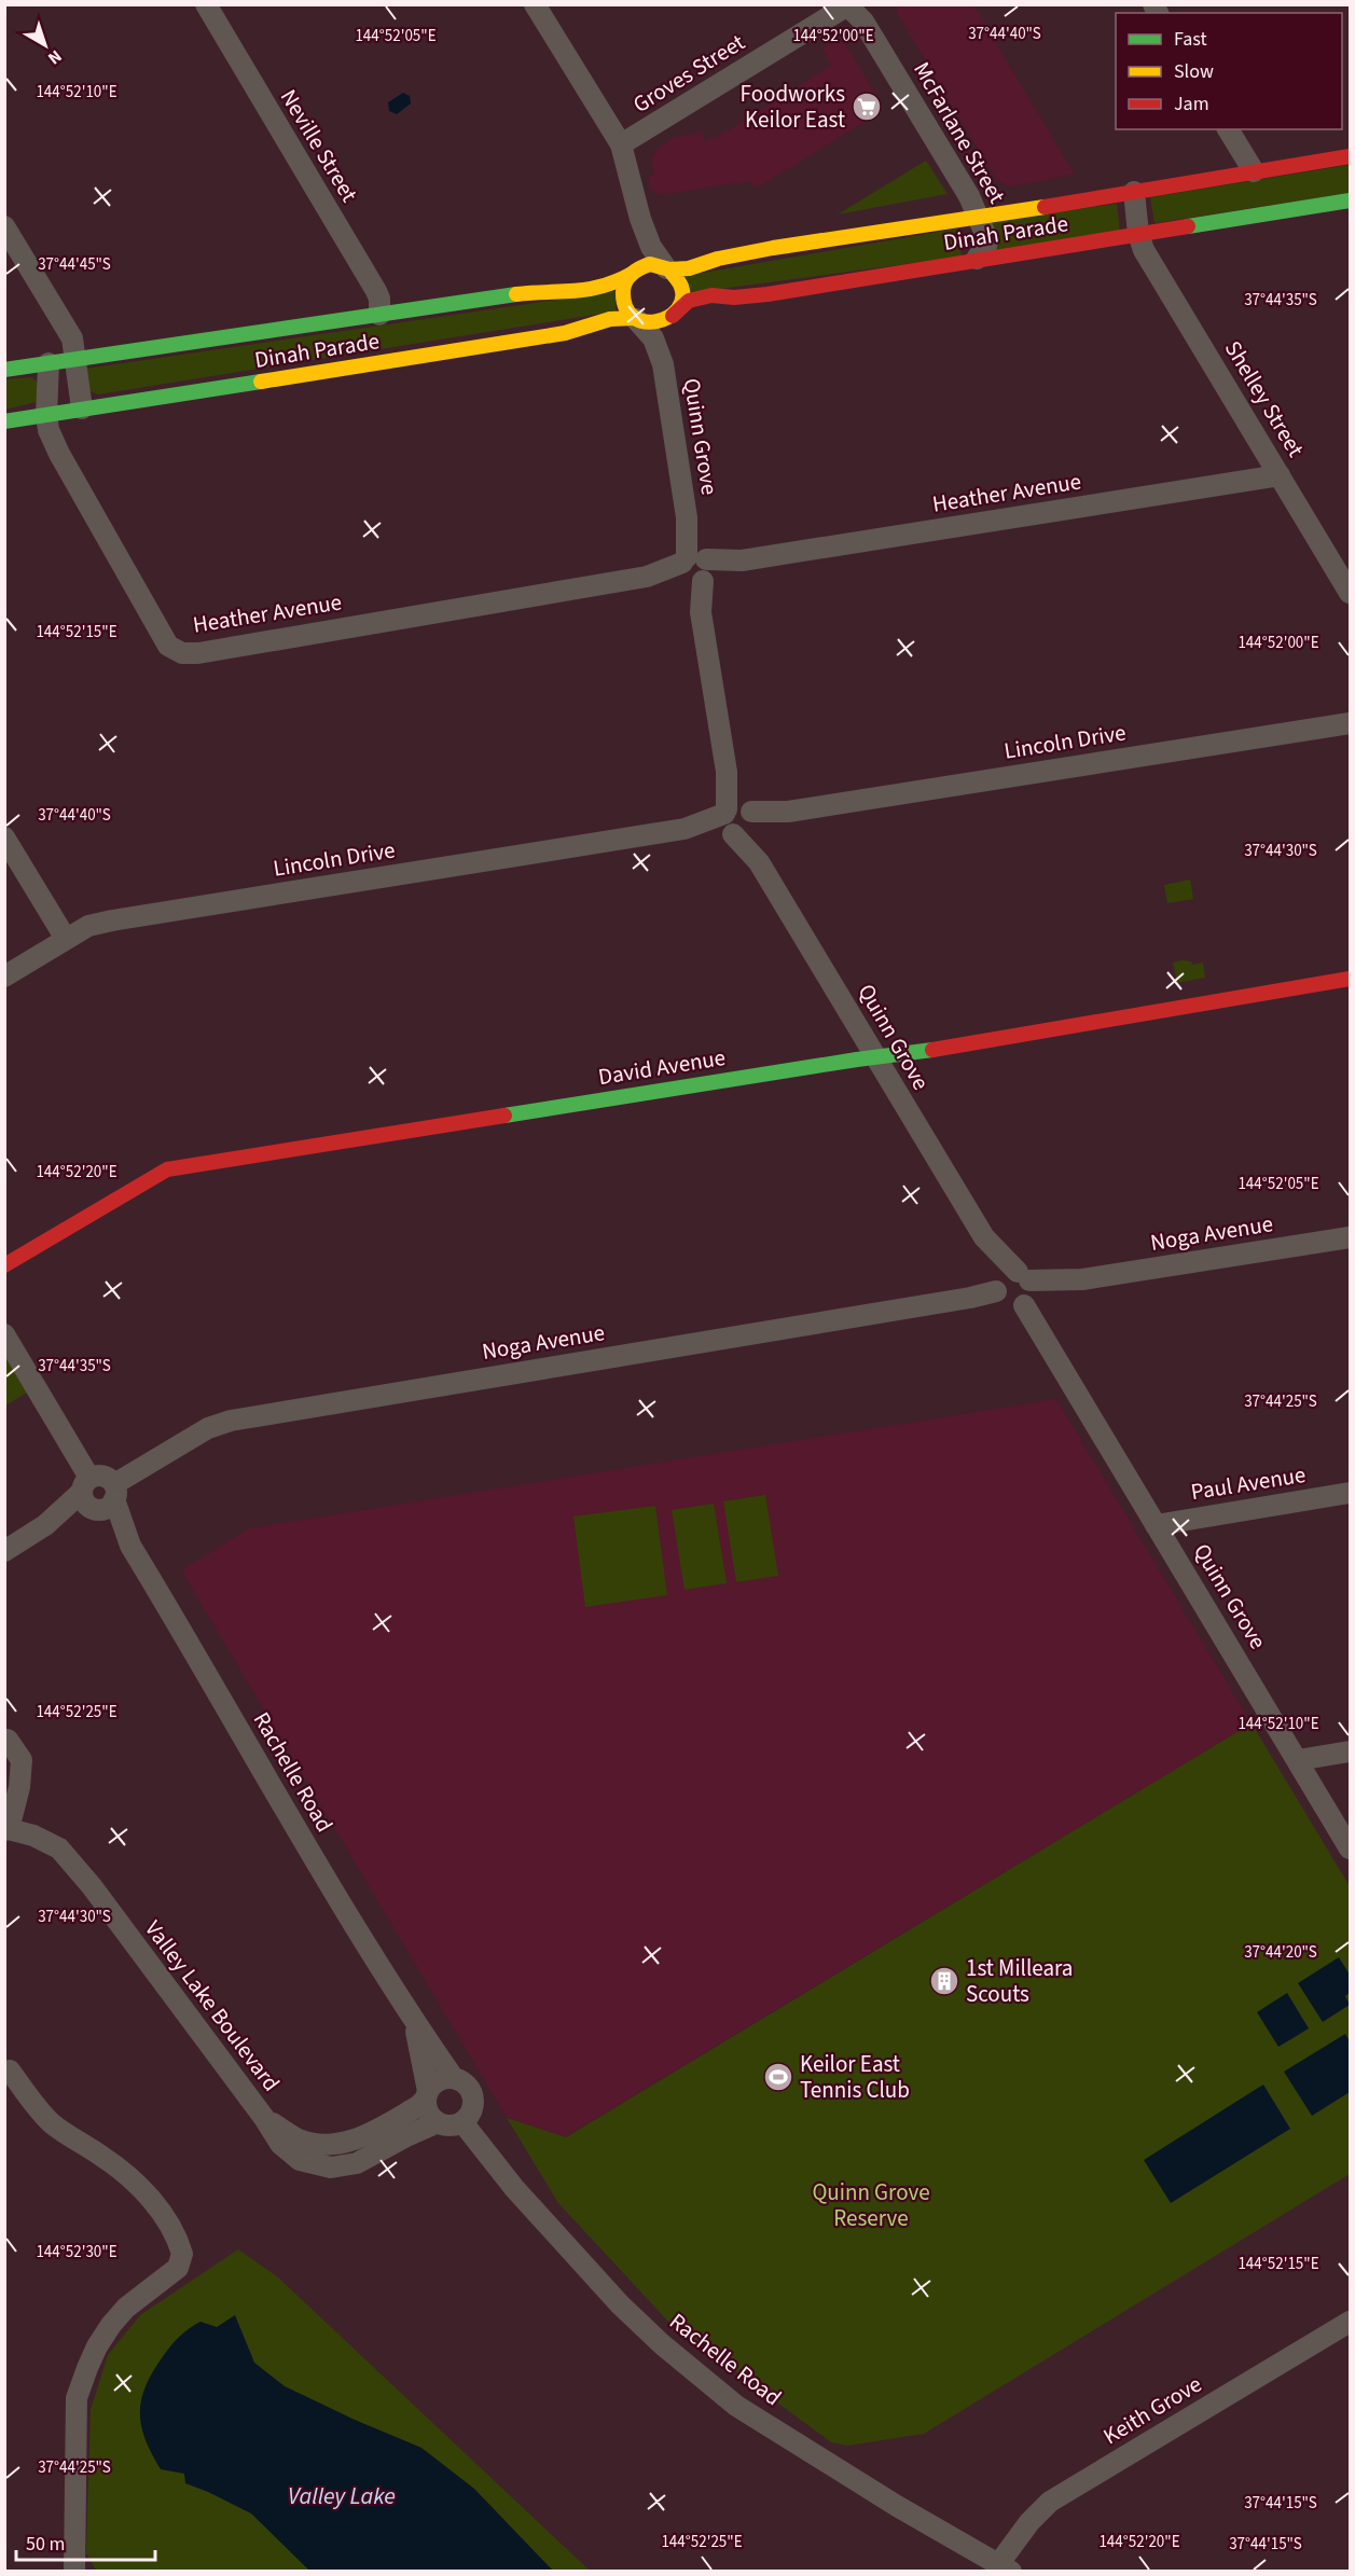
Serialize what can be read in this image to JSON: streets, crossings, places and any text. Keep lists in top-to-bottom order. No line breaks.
{"streets":{"street":["Groves Street","McFarlane Street","Neville Street","Dinah Parade","Shelley Street","Quinn Grove","Heather Avenue","Lincoln Drive","David Avenue","Noga Avenue","Paul Avenue","Rachelle Road","Valley Lake Boulevard","Keith Grove"]},"crossings":[["Groves Street","McFarlane Street"],["McFarlane Street","Dinah Parade"],["Neville Street","Dinah Parade"],["Dinah Parade","Shelley Street"],["Dinah Parade","Quinn Grove"],["Dinah Parade","Heather Avenue"],["Shelley Street","Heather Avenue"],["Quinn Grove","Heather Avenue"],["Quinn Grove","Lincoln Drive"],["Quinn Grove","David Avenue"],["Quinn Grove","Noga Avenue"],["Quinn Grove","Paul Avenue"],["Noga Avenue","Rachelle Road"],["Rachelle Road","Valley Lake Boulevard"],["Rachelle Road","Keith Grove"]],"water":["Valley Lake"],"parks":["Quinn Grove Reserve"],"places":{"supermarket":["Foodworks Keilor East"],"building":["1st Milleara Scouts"],"sports":["Keilor East Tennis Club"]},"legend":["Fast","Slow","Jam"],"scale_bar":"50 m","north":"bottom right","coordinates":["37°44'40\"S","144°52'05\"E","144°52'00\"E","144°52'10\"E","37°44'45\"S","37°44'35\"S","144°52'15\"E","37°44'30\"S","144°52'20\"E","37°44'25\"S","144°52'25\"E","37°44'20\"S","144°52'30\"E","37°44'15\"S"]}
